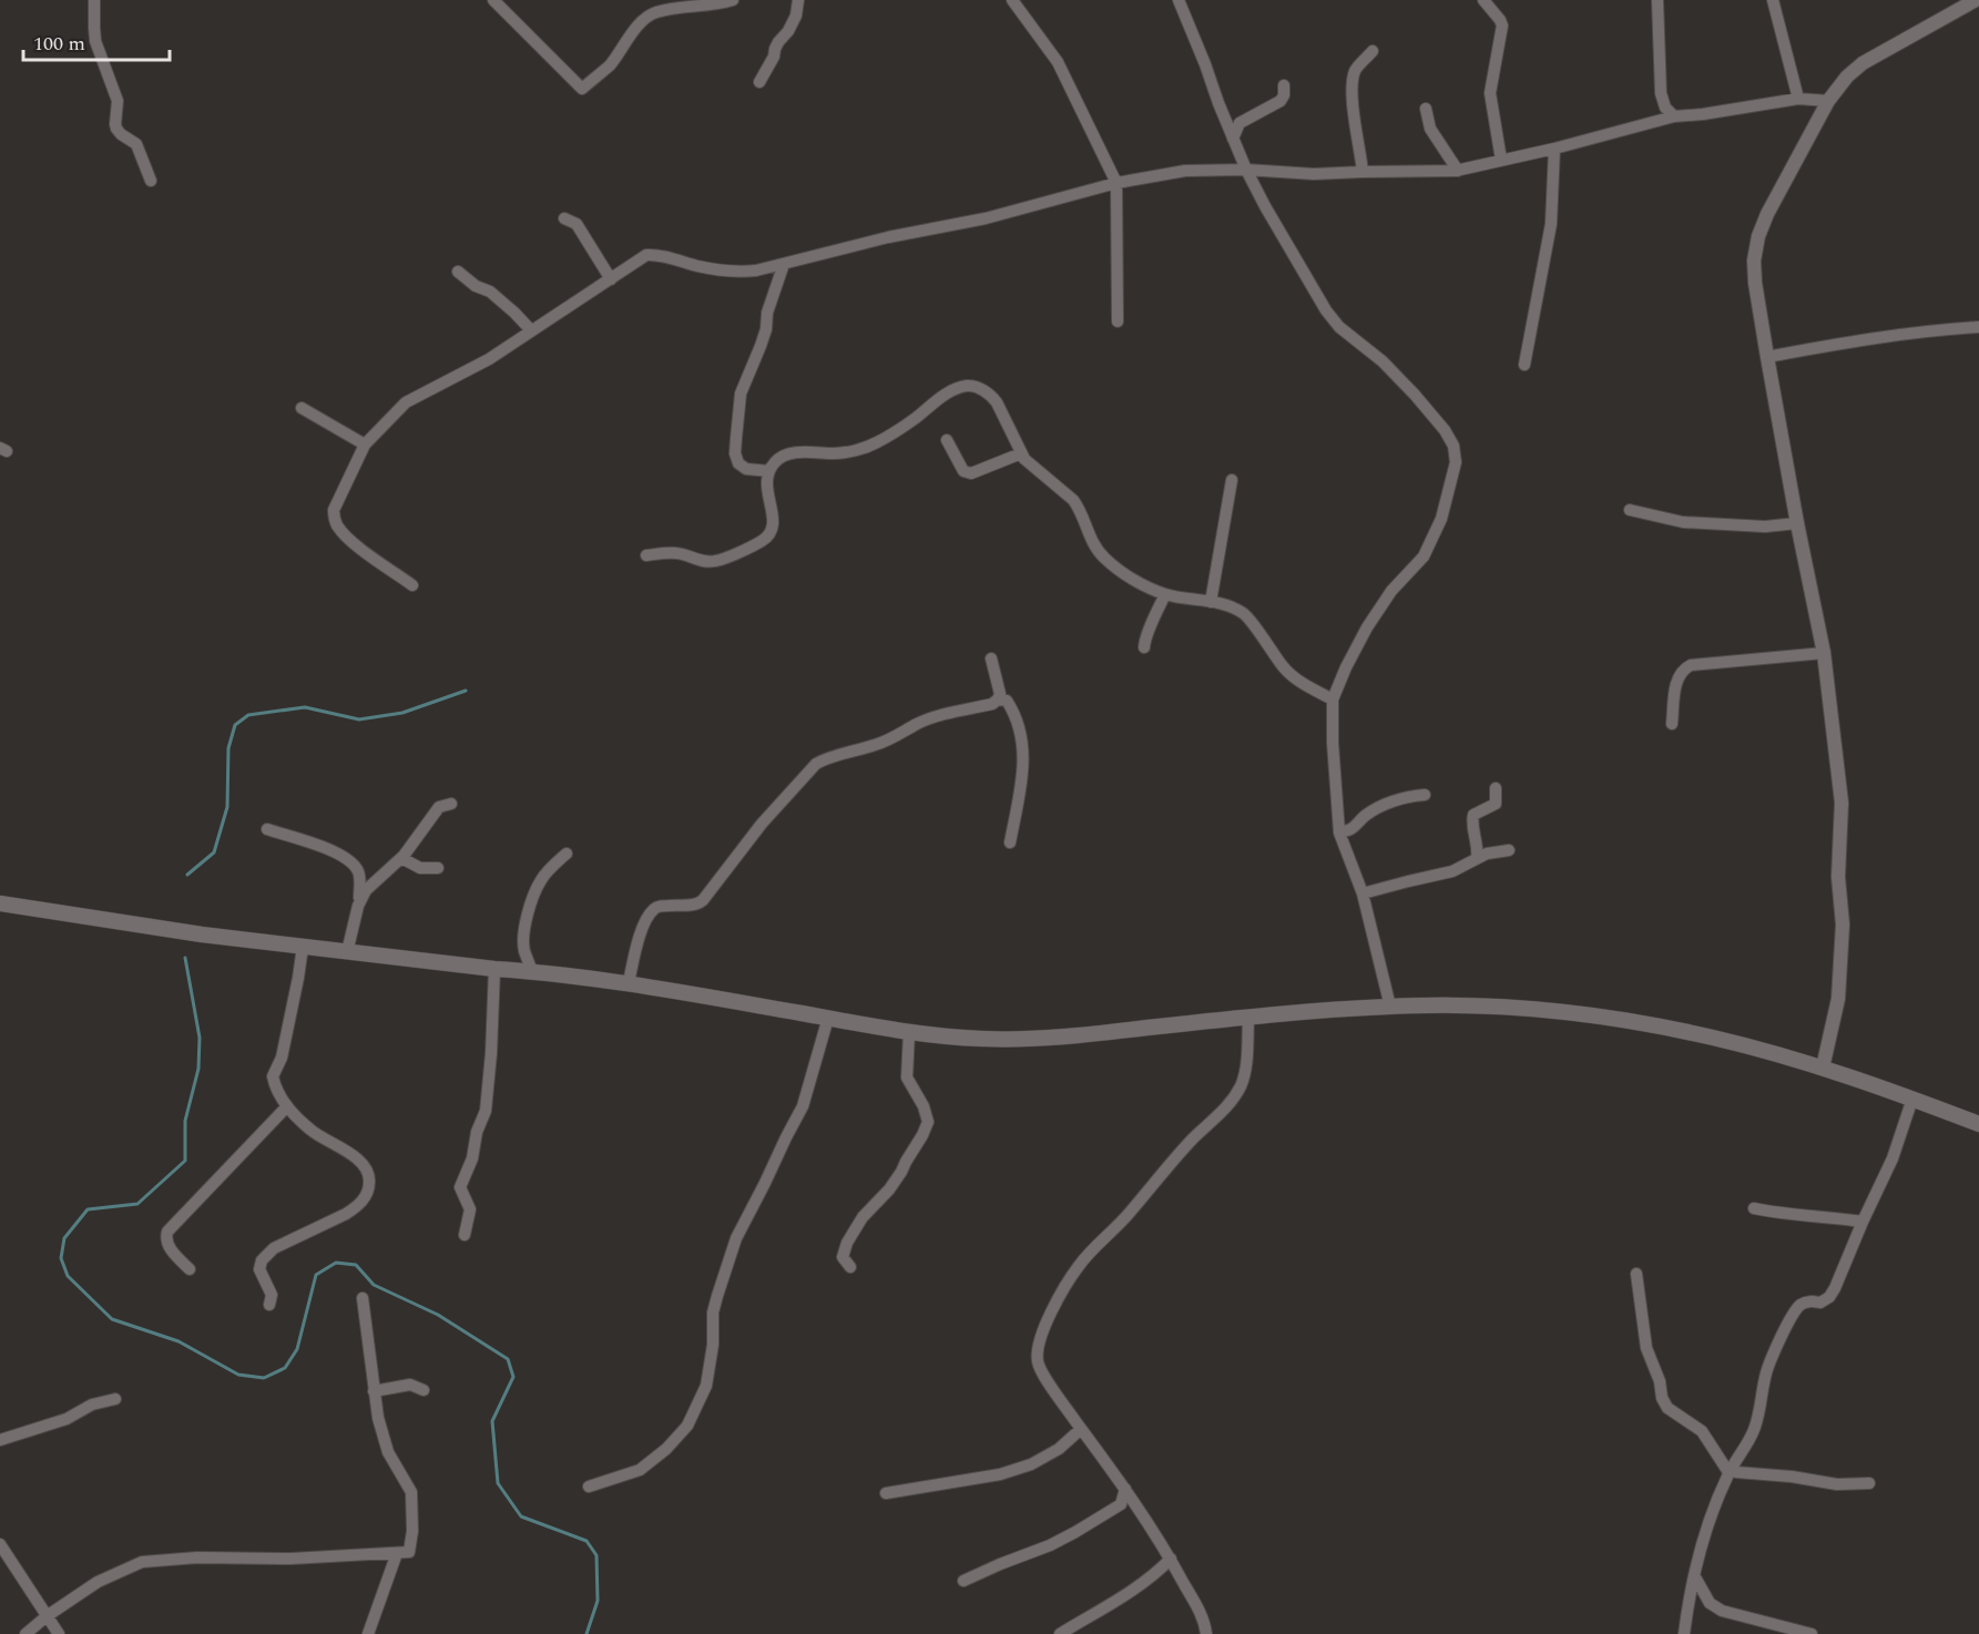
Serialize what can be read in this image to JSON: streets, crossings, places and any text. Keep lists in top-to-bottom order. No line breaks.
{"scale_bar":"100 m"}
